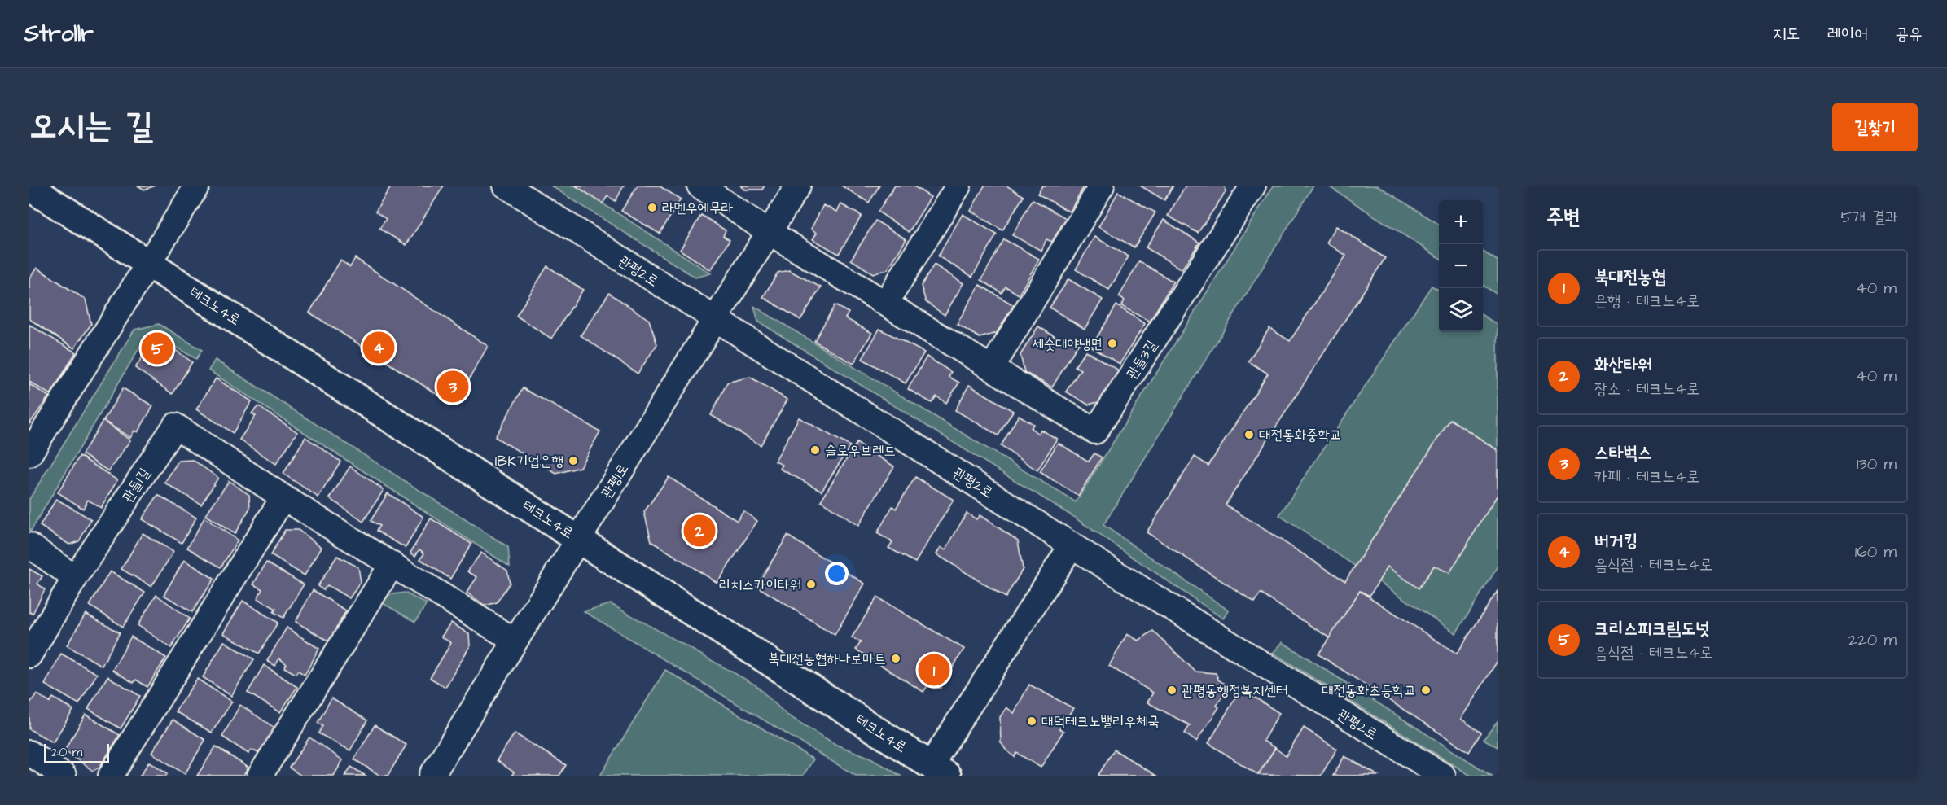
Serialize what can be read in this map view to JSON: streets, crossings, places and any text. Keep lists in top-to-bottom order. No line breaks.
{"streets":{"main road":["테크노4로"],"street":["관평2로","관들3길","관평1로","관들1길"]},"crossings":[["관평2로","관평1로"],["테크노4로","관평1로"],["관들3길","관평1로"],["관평1로","관들1길"]],"places":["라멘우에무라","세숫대야냉면","대전동화중학교","슬로우브레드","IBK기업은행","리치스카이타워","북대전농협하나로마트","관평동행정복지센터","대전동화초등학교","대덕테크노밸리우체국"],"scale_bar":"20 m","page":{"header":"Strollr","nav":["지도","레이어","공유"],"title":"오시는 길","buttons":"길찾기","heading":["주변","5개 결과"],"map_buttons":["+","−"],"list":[{"mark":"1","name":"북대전농협","note":"은행 · 테크노4로","value":"40 m"},{"mark":"2","name":"화산타워","note":"장소 · 테크노4로","value":"40 m"},{"mark":"3","name":"스타벅스","note":"카페 · 테크노4로","value":"130 m"},{"mark":"4","name":"버거킹","note":"음식점 · 테크노4로","value":"160 m"},{"mark":"5","name":"크리스피크림도넛","note":"음식점 · 테크노4로","value":"220 m"}],"pins":["4","5","3","2","1"],"scale":"20 m"}}
